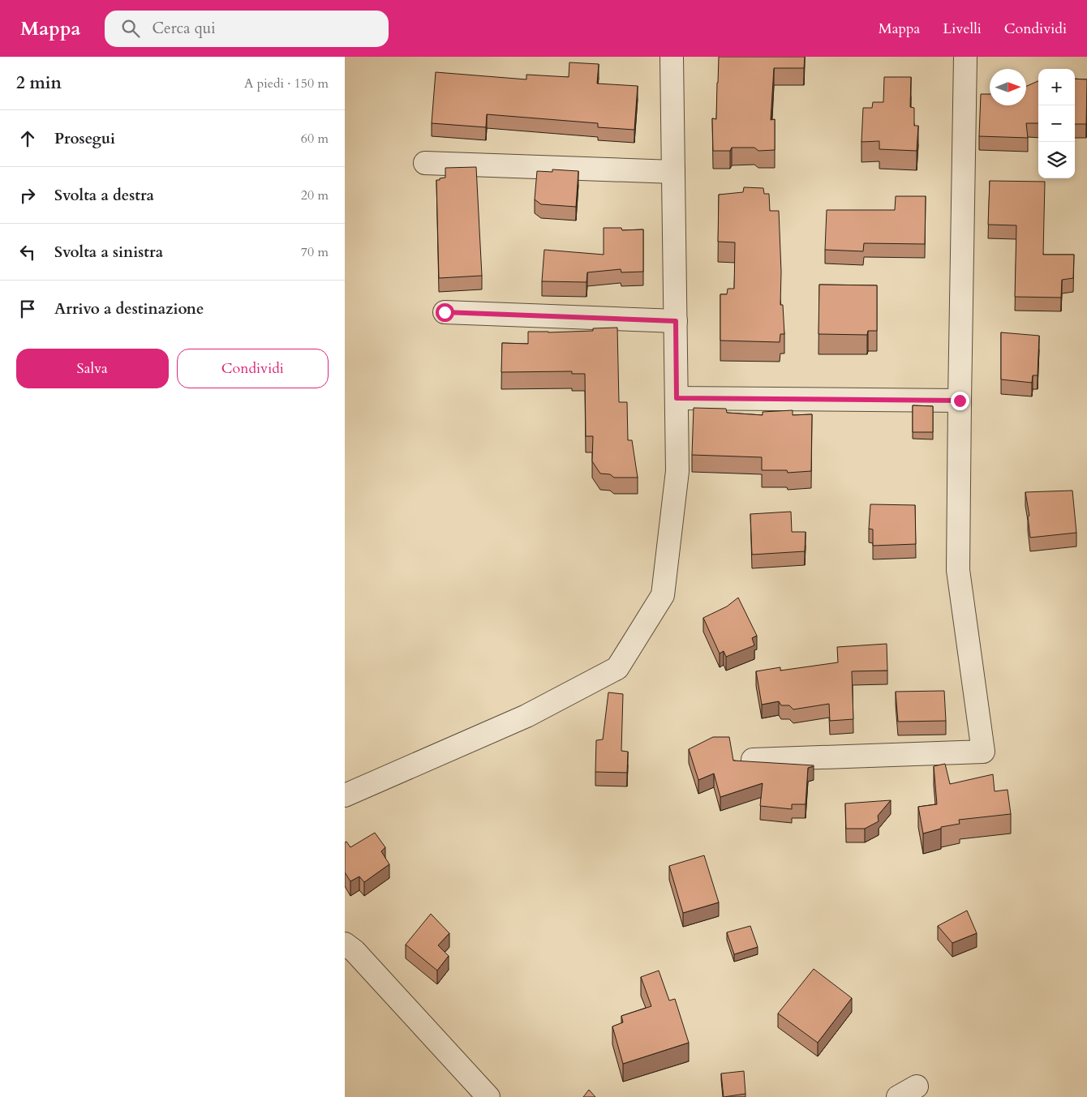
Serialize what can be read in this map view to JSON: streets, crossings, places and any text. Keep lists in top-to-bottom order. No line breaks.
{"north":"right","page":{"header":"Mappa","search":"Cerca qui","nav":["Mappa","Livelli","Condividi"],"heading":["2 min","A piedi · 150 m"],"map_buttons":["+","−"],"list":[["Prosegui","60 m"],["Svolta a destra","20 m"],["Svolta a sinistra","70 m"],"Arrivo a destinazione"],"buttons":["Salva","Condividi"]}}
